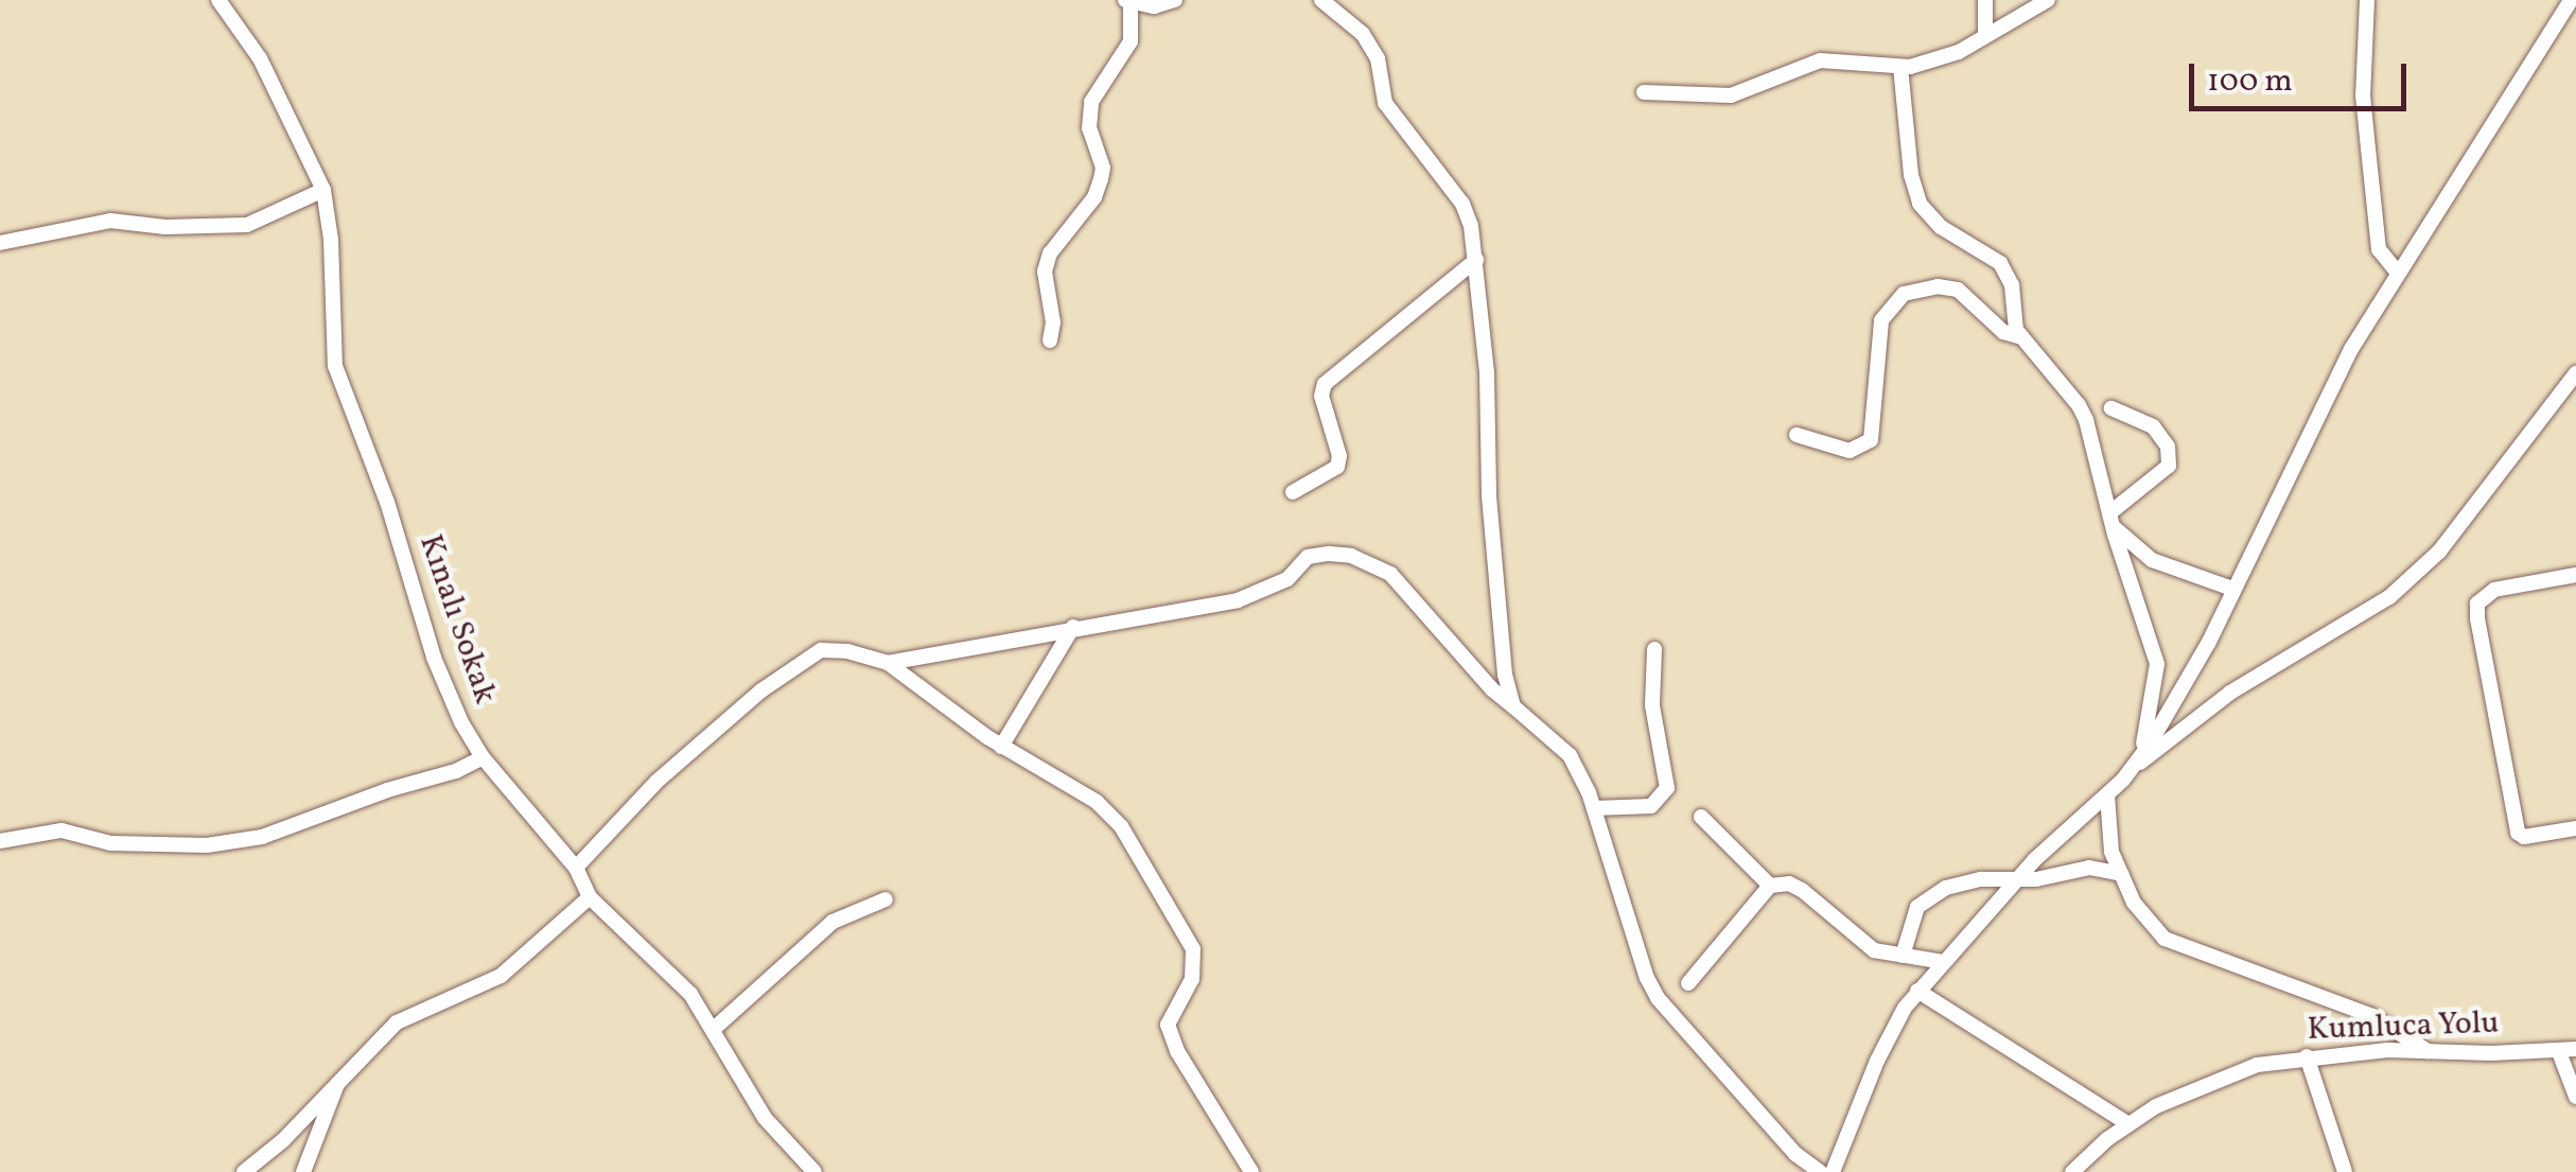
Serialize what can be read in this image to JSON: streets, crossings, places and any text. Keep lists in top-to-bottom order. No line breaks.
{"streets":{"street":["Kınalı Sokak","Kumluca Yolu"]},"scale_bar":"100 m"}
